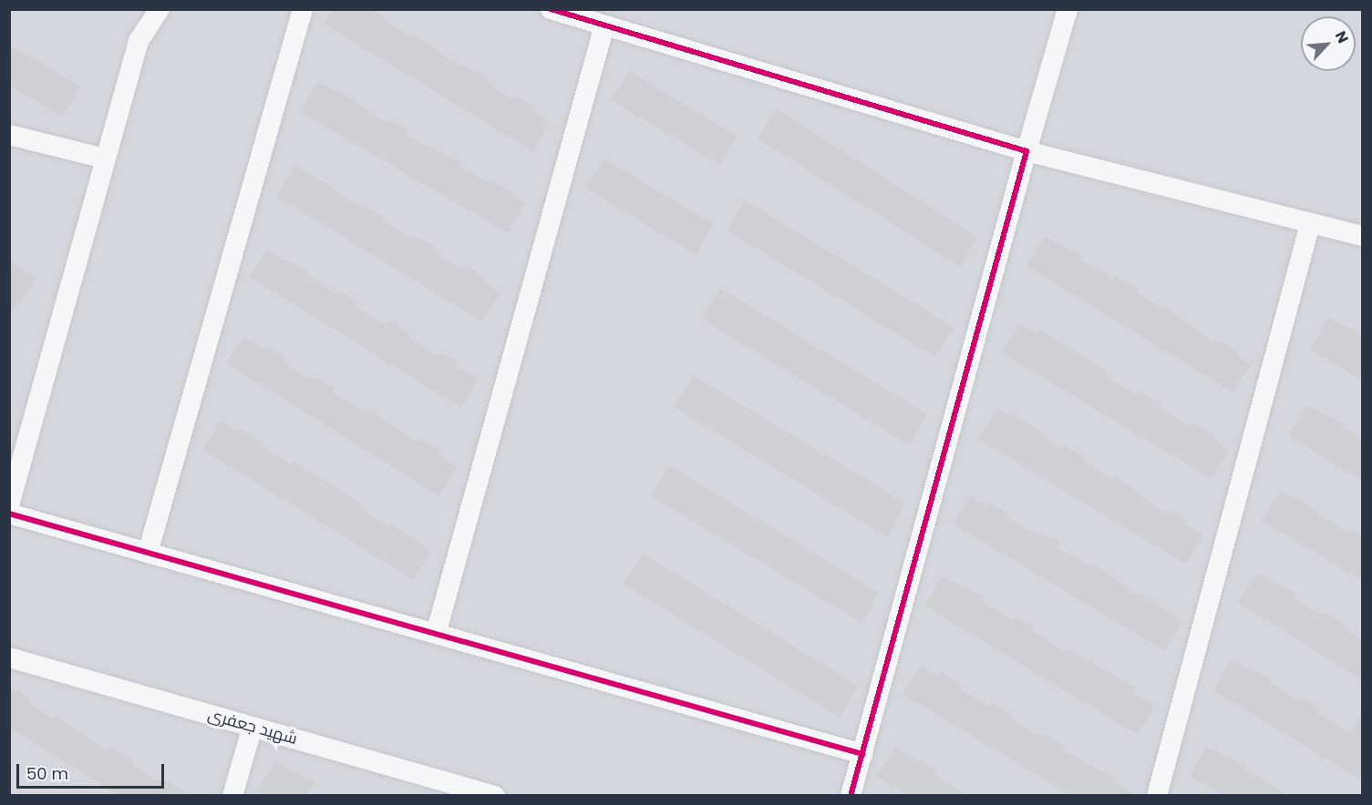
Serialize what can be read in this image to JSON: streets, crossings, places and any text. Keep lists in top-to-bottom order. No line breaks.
{"streets":{"street":["شهید جعفری"]},"scale_bar":"50 m","north":"top right"}
